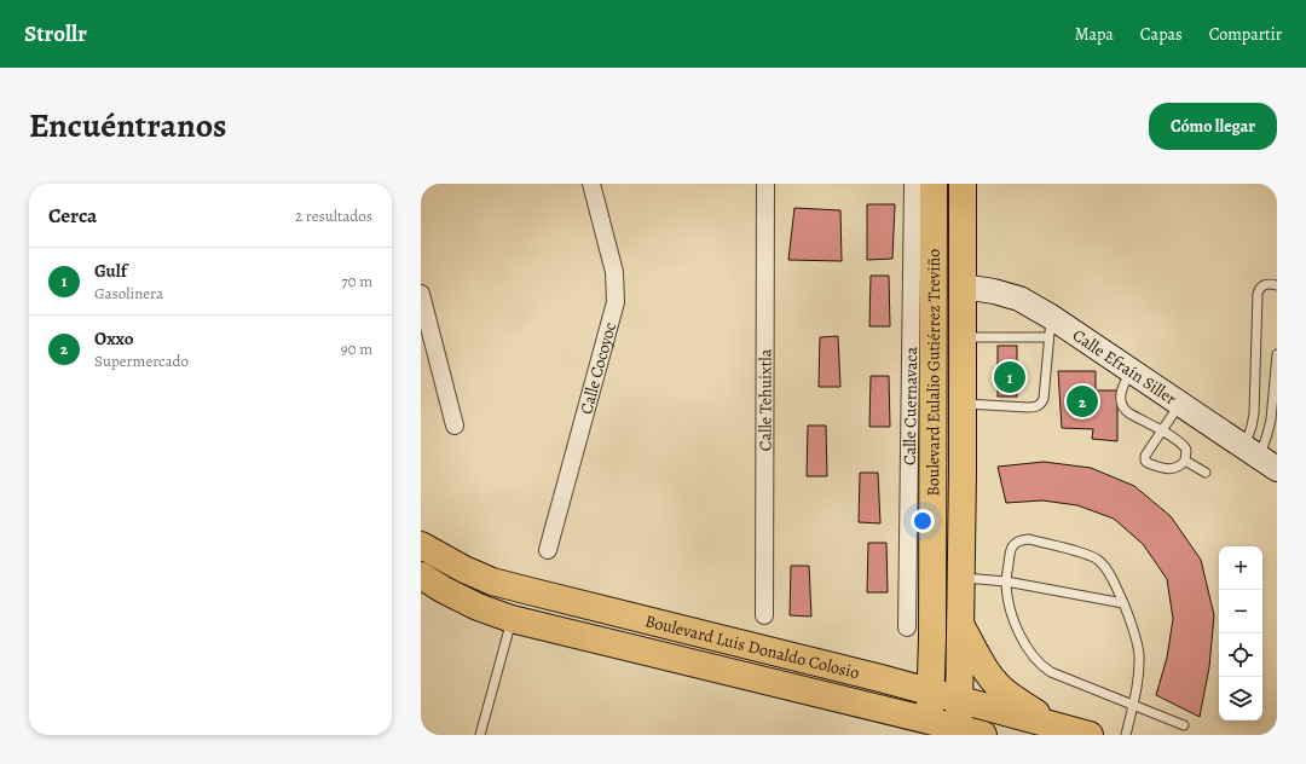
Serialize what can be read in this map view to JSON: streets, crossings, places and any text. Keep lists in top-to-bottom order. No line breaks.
{"streets":{"main road":["Boulevard Eulalio Gutiérrez Treviño","Boulevard Luis Donaldo Colosio"],"street":["Calle Efraín Siller","Calle Cocoyoc","Calle Tehuixtla","Calle Cuernavaca"]},"crossings":[["Calle Efraín Siller","Boulevard Eulalio Gutiérrez Treviño"],["Boulevard Eulalio Gutiérrez Treviño","Boulevard Luis Donaldo Colosio"]],"page":{"header":"Strollr","nav":["Mapa","Capas","Compartir"],"title":"Encuéntranos","buttons":"Cómo llegar","heading":["Cerca","2 resultados"],"list":[{"mark":"1","name":"Gulf","note":"Gasolinera","value":"70 m"},{"mark":"2","name":"Oxxo","note":"Supermercado","value":"90 m"}],"pins":["1","2"],"map_buttons":["+","−"]}}
